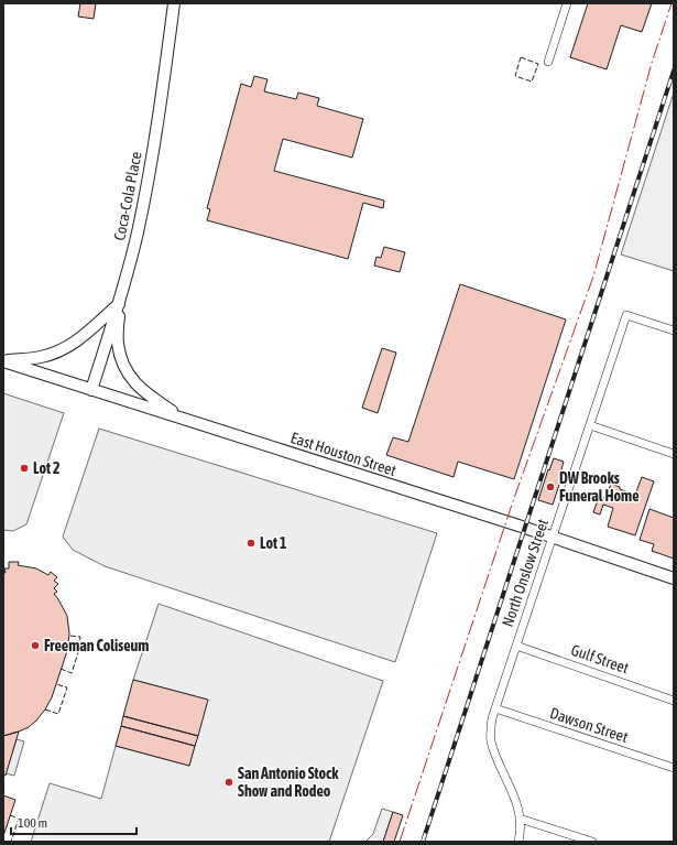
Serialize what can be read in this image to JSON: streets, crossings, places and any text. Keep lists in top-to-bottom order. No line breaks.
{"streets":{"main road":["Coca-Cola Place","East Houston Street"],"street":["North Onslow Street","Gulf Street","Dawson Street"]},"crossings":[["Coca-Cola Place","East Houston Street"],["East Houston Street","North Onslow Street"],["North Onslow Street","Gulf Street"],["North Onslow Street","Dawson Street"]],"places":["Lot 2","DW Brooks Funeral Home","Lot 1","Freeman Coliseum","San Antonio Stock Show and Rodeo"],"scale_bar":"100 m"}
